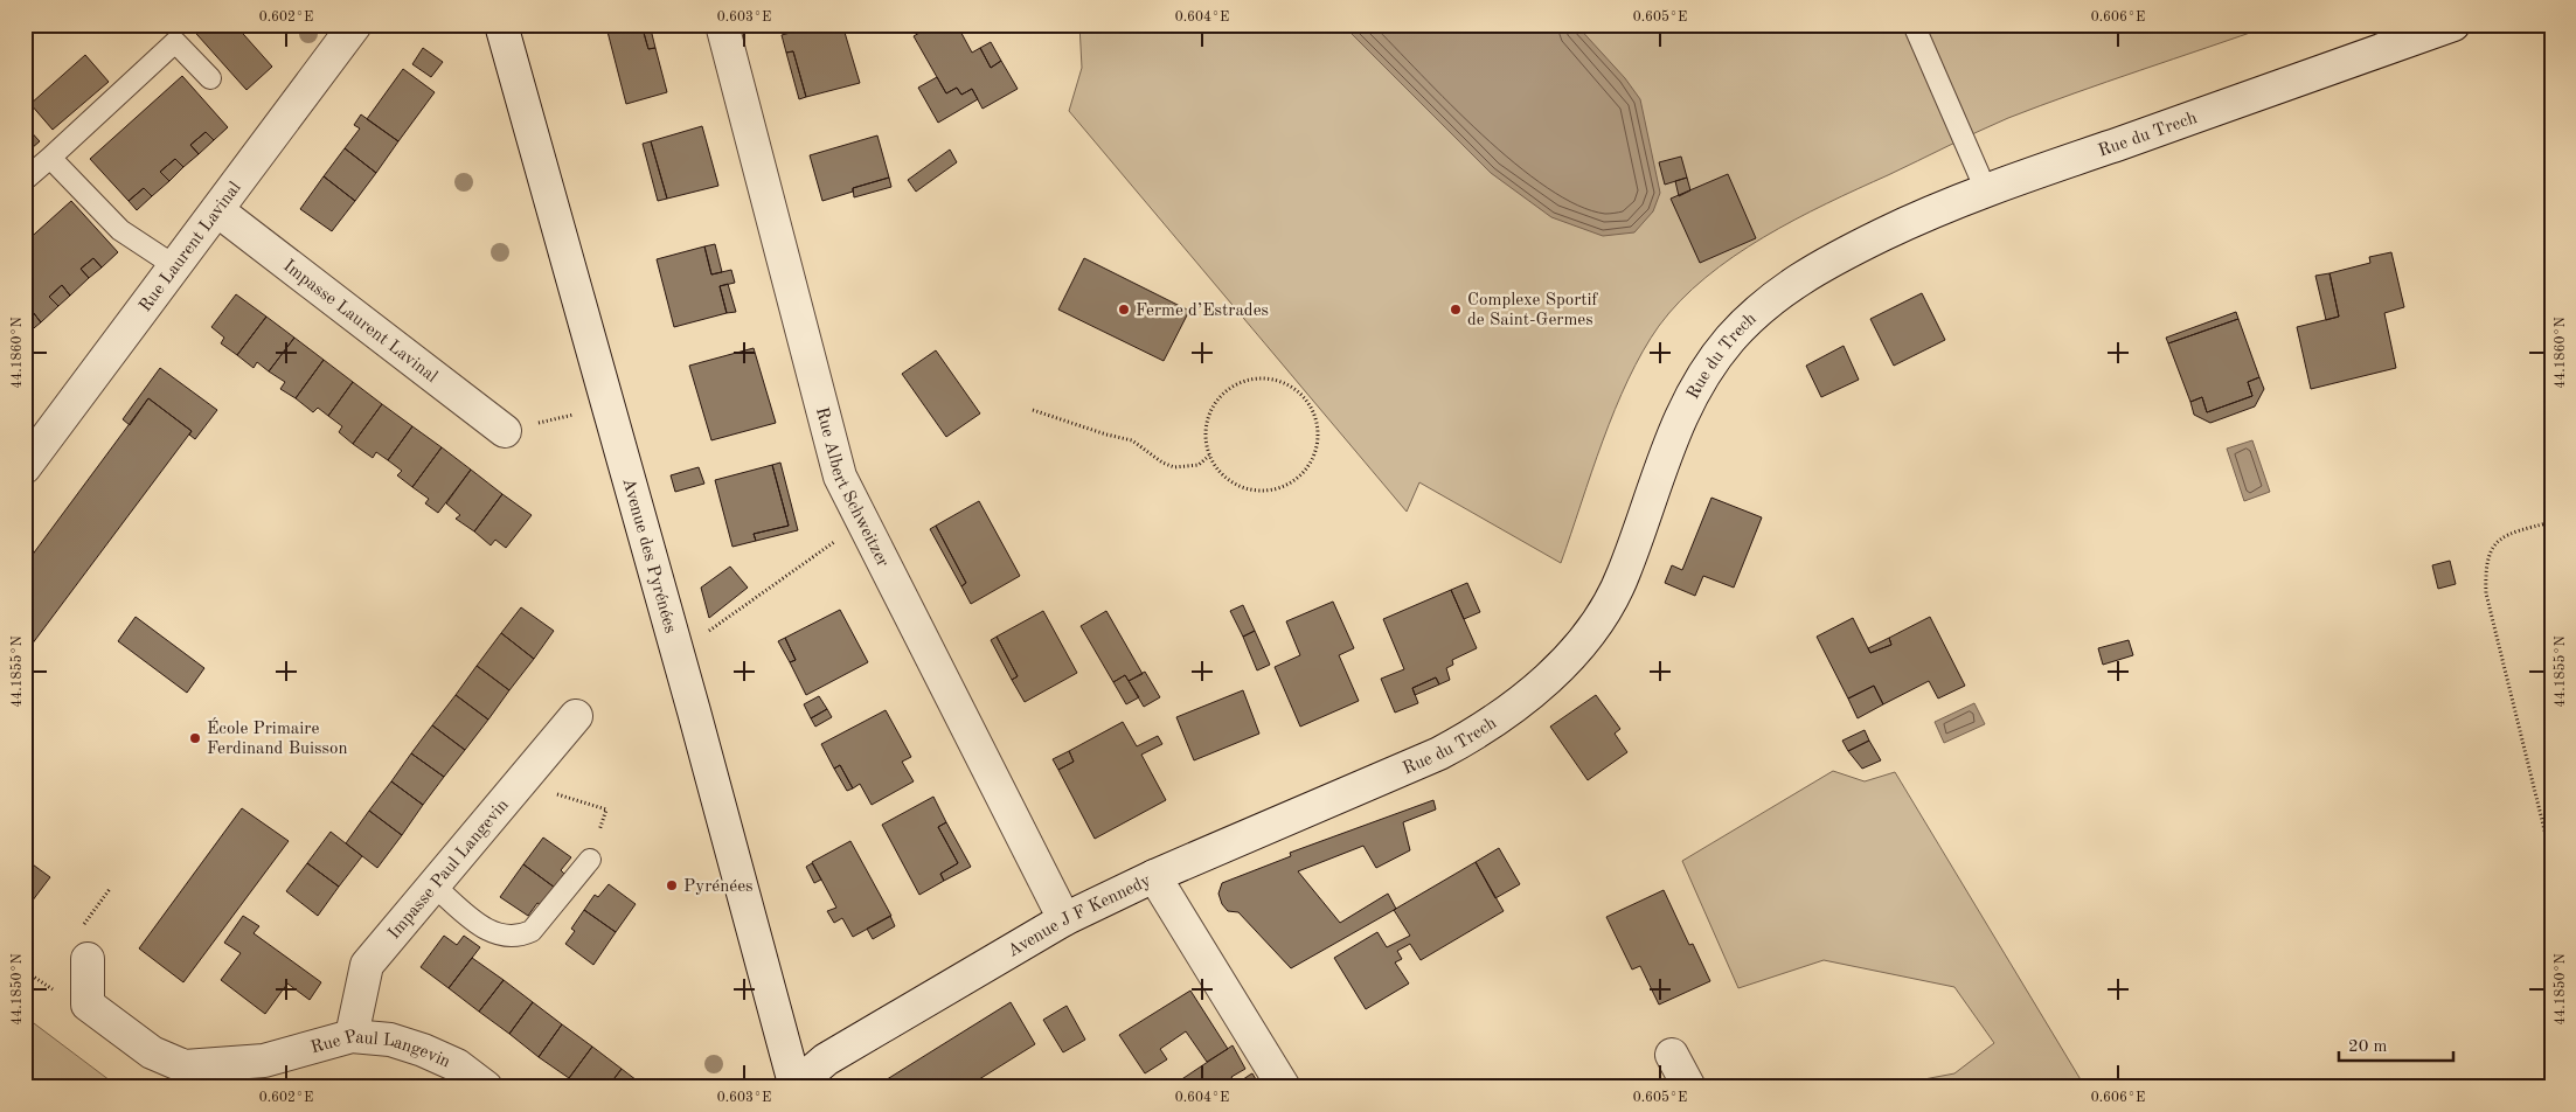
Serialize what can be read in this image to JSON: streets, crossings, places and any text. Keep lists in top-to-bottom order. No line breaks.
{"streets":{"street":["Rue du Trech","Rue Laurent Lavinal","Impasse Laurent Lavinal","Rue Albert Schweitzer","Avenue des Pyrénées","Impasse Paul Langevin","Avenue J F Kennedy","Rue Paul Langevin"]},"crossings":[["Rue du Trech","Avenue J F Kennedy"],["Rue Laurent Lavinal","Impasse Laurent Lavinal"],["Rue Albert Schweitzer","Avenue J F Kennedy"],["Avenue des Pyrénées","Avenue J F Kennedy"],["Impasse Paul Langevin","Rue Paul Langevin"]],"places":["Ferme d’Estrades","Complexe Sportif de Saint-Germes","École Primaire Ferdinand Buisson","Pyrénées"],"scale_bar":"20 m","coordinates":["0.602°E","0.603°E","0.604°E","0.605°E","0.606°E","44.1860°N","44.1855°N","44.1850°N"]}
